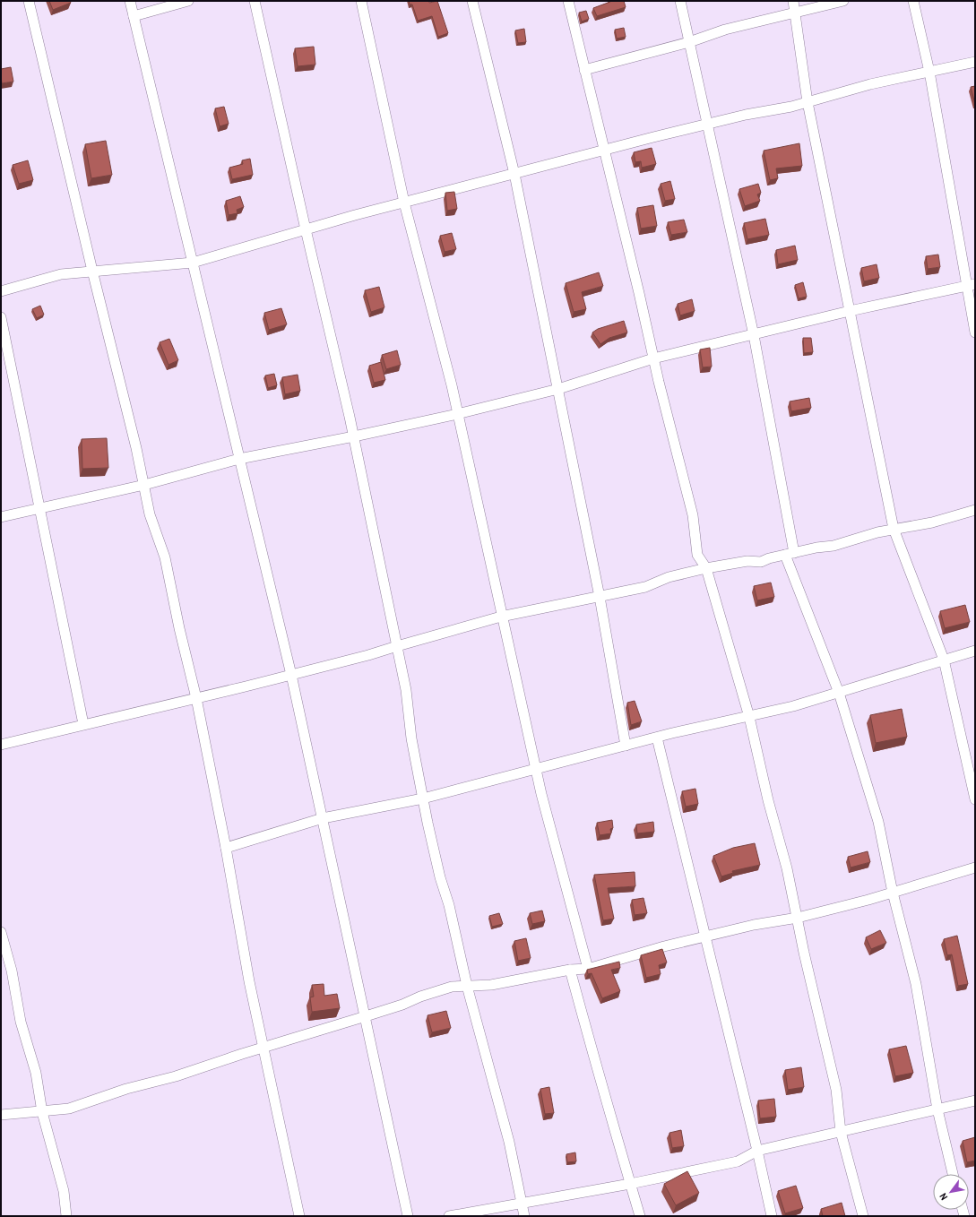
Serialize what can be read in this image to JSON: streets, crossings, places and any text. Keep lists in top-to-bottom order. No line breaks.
{"north":"bottom left"}
